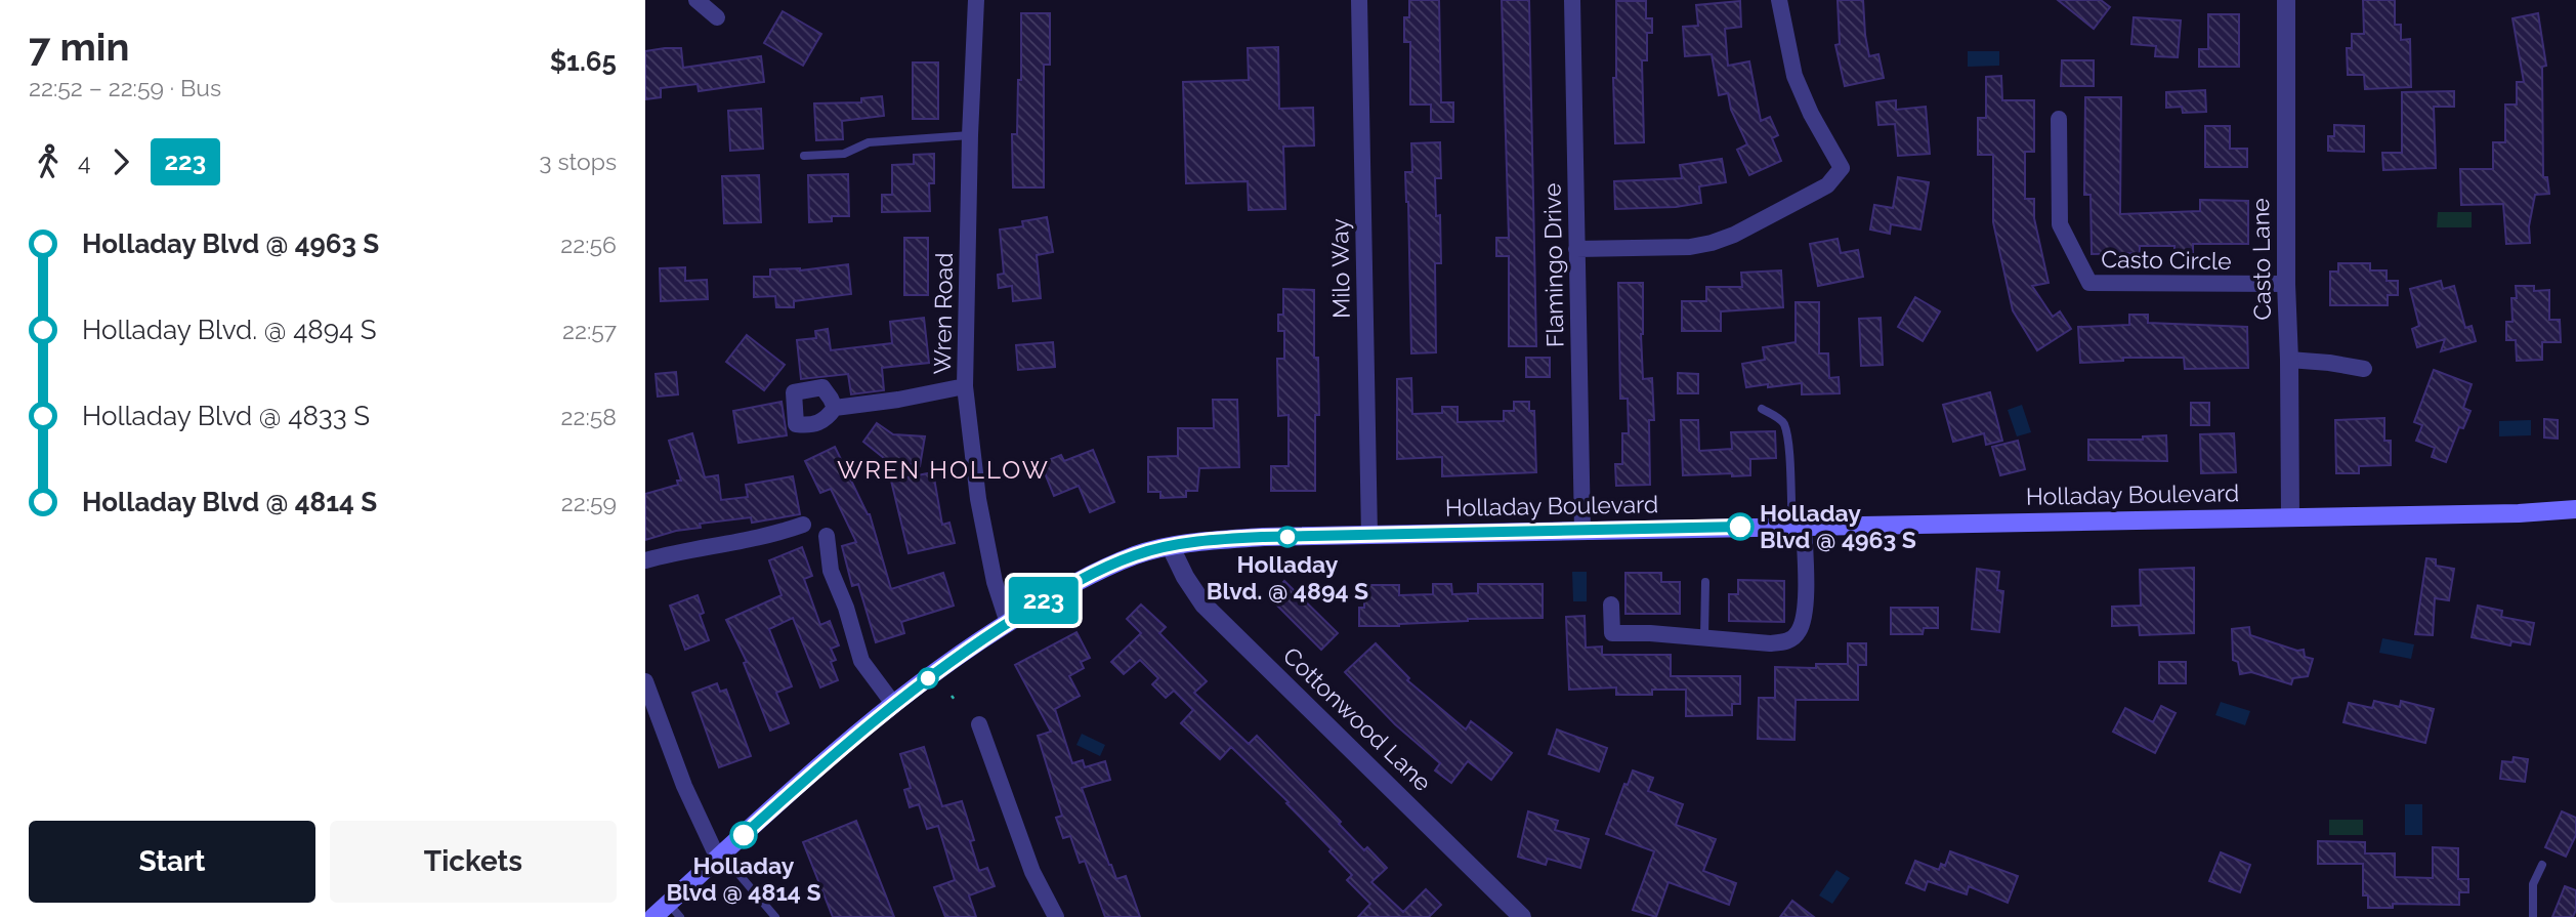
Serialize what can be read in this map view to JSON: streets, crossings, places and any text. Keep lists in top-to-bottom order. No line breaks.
{"streets":{"main road":["Holladay Boulevard"],"street":["Casto Lane","Casto Circle","Flamingo Drive","Milo Way","Wren Road","Cottonwood Lane"]},"crossings":[["Casto Lane","Casto Circle"],["Casto Lane","Holladay Boulevard"],["Flamingo Drive","Holladay Boulevard"],["Milo Way","Holladay Boulevard"],["Wren Road","Holladay Boulevard"],["Holladay Boulevard","Cottonwood Lane"]],"districts":["WREN HOLLOW"],"places":["Holladay Blvd @ 4963 S","Holladay Blvd. @ 4894 S","Holladay Blvd @ 4814 S"],"lines":["bus line 223"],"page":{"heading":["7 min","22:52 – 22:59 · Bus","$1.65"],"on_map":"223","legs":["4","223","3 stops"],"list":[{"name":"Holladay Blvd @ 4963 S","value":"22:56"},{"name":"Holladay Blvd. @ 4894 S","value":"22:57"},{"name":"Holladay Blvd @ 4833 S","value":"22:58"},{"name":"Holladay Blvd @ 4814 S","value":"22:59"}],"buttons":["Start","Tickets"]}}
